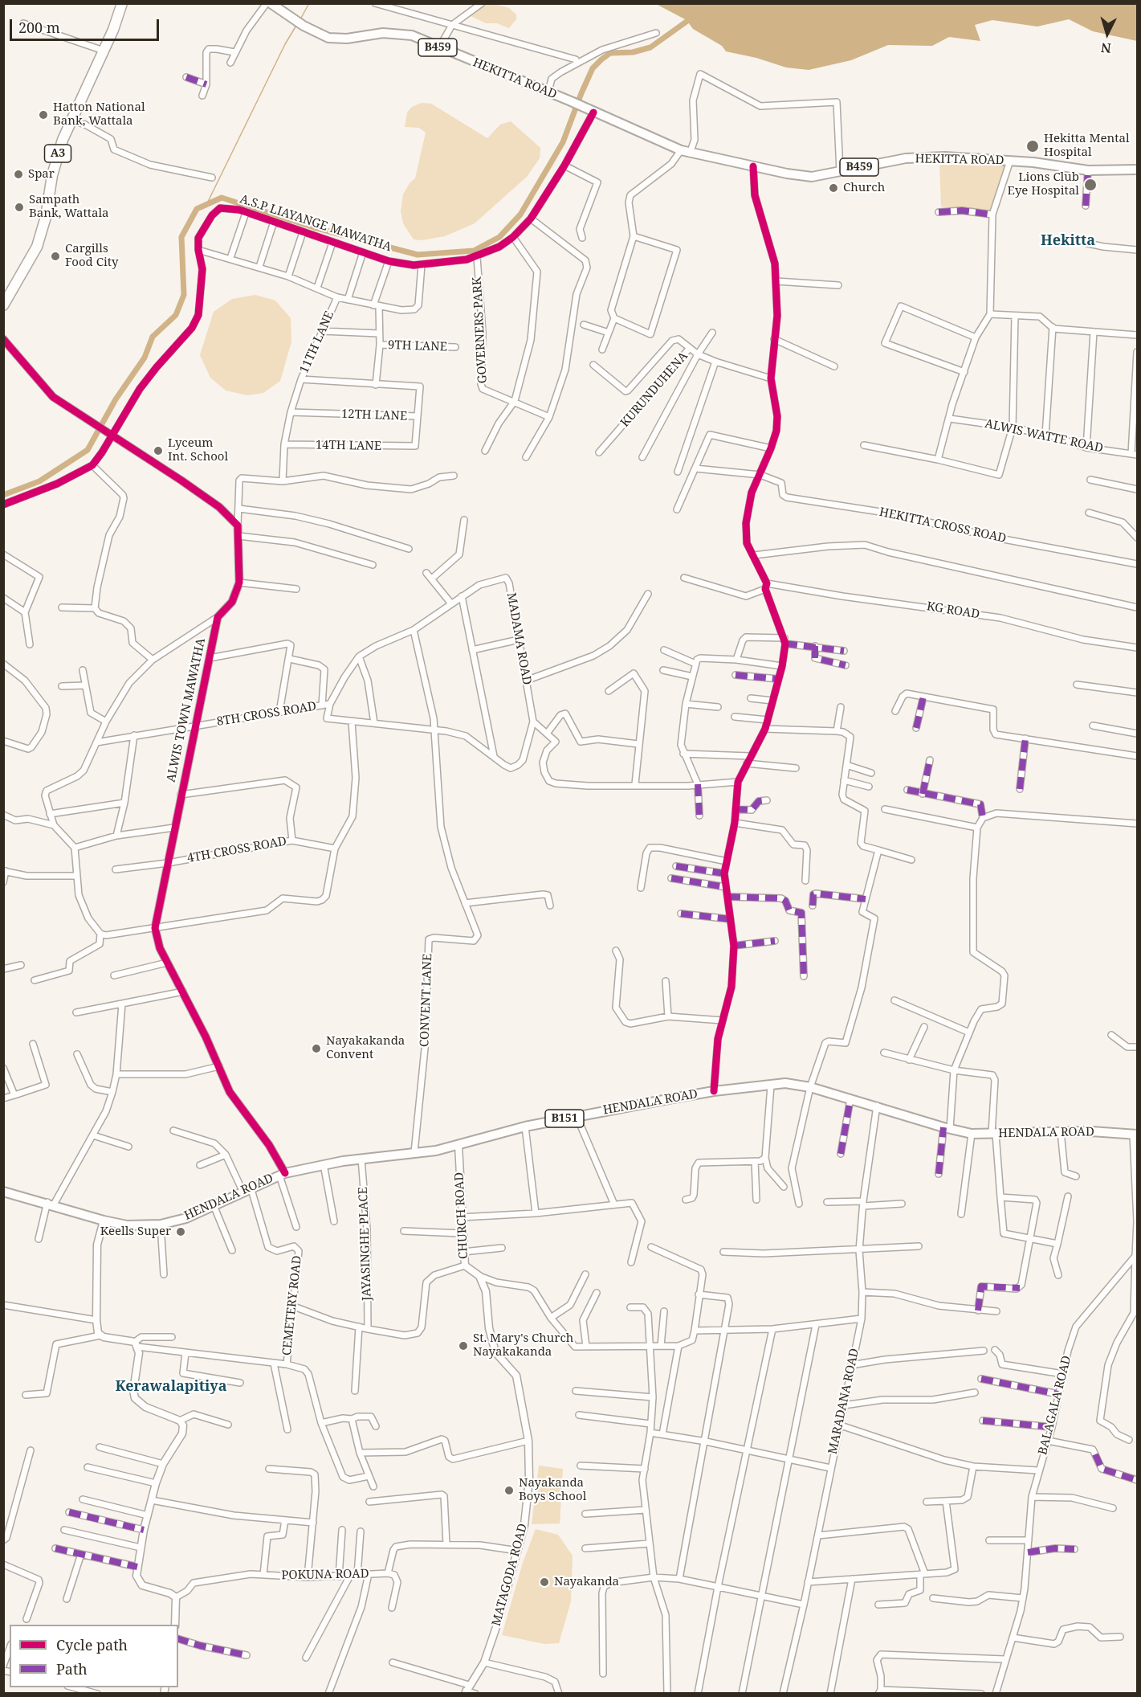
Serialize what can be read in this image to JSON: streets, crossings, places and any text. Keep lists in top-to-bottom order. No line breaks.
{"streets":{"highway":["A3"],"main road":["B459","HEKITTA ROAD","HENDALA ROAD","B151"],"street":["A.S.P LIAYANGE MAWATHA","GOVERNERS PARK","11TH LANE","9TH LANE","KURUNDUHENA","12TH LANE","ALWIS WATTE ROAD","14TH LANE","HEKITTA CROSS ROAD","KG ROAD","MADAMA ROAD","ALWIS TOWN MAWATHA","8TH CROSS ROAD","4TH CROSS ROAD","CONVENT LANE","CHURCH ROAD","JAYASINGHE PLACE","CEMETERY ROAD","MARADANA ROAD","BALAGALA ROAD","POKUNA ROAD","MATAGODA ROAD"]},"crossings":[["HEKITTA ROAD","A.S.P LIAYANGE MAWATHA"],["A.S.P LIAYANGE MAWATHA","GOVERNERS PARK"],["11TH LANE","12TH LANE"],["12TH LANE","14TH LANE"],["MADAMA ROAD","8TH CROSS ROAD"],["MADAMA ROAD","CONVENT LANE"],["ALWIS TOWN MAWATHA","8TH CROSS ROAD"],["ALWIS TOWN MAWATHA","4TH CROSS ROAD"],["ALWIS TOWN MAWATHA","HENDALA ROAD"],["8TH CROSS ROAD","CONVENT LANE"],["CONVENT LANE","HENDALA ROAD"],["HENDALA ROAD","CHURCH ROAD"],["HENDALA ROAD","JAYASINGHE PLACE"],["HENDALA ROAD","CEMETERY ROAD"],["HENDALA ROAD","MARADANA ROAD"],["CHURCH ROAD","JAYASINGHE PLACE"],["CHURCH ROAD","CEMETERY ROAD"]],"districts":["Hekitta","Kerawalapitiya"],"places":["Hatton National Bank, Wattala","Hekitta Mental Hospital","Spar","Lions Club Eye Hospital","Church","Sampath Bank, Wattala","Cargills Food City","Lyceum Int. School","Nayakakanda Convent","Keells Super","St. Mary's Church Nayakakanda","Nayakanda Boys School","Nayakanda"],"legend":["Cycle path","Path"],"scale_bar":"200 m","north":"bottom"}
